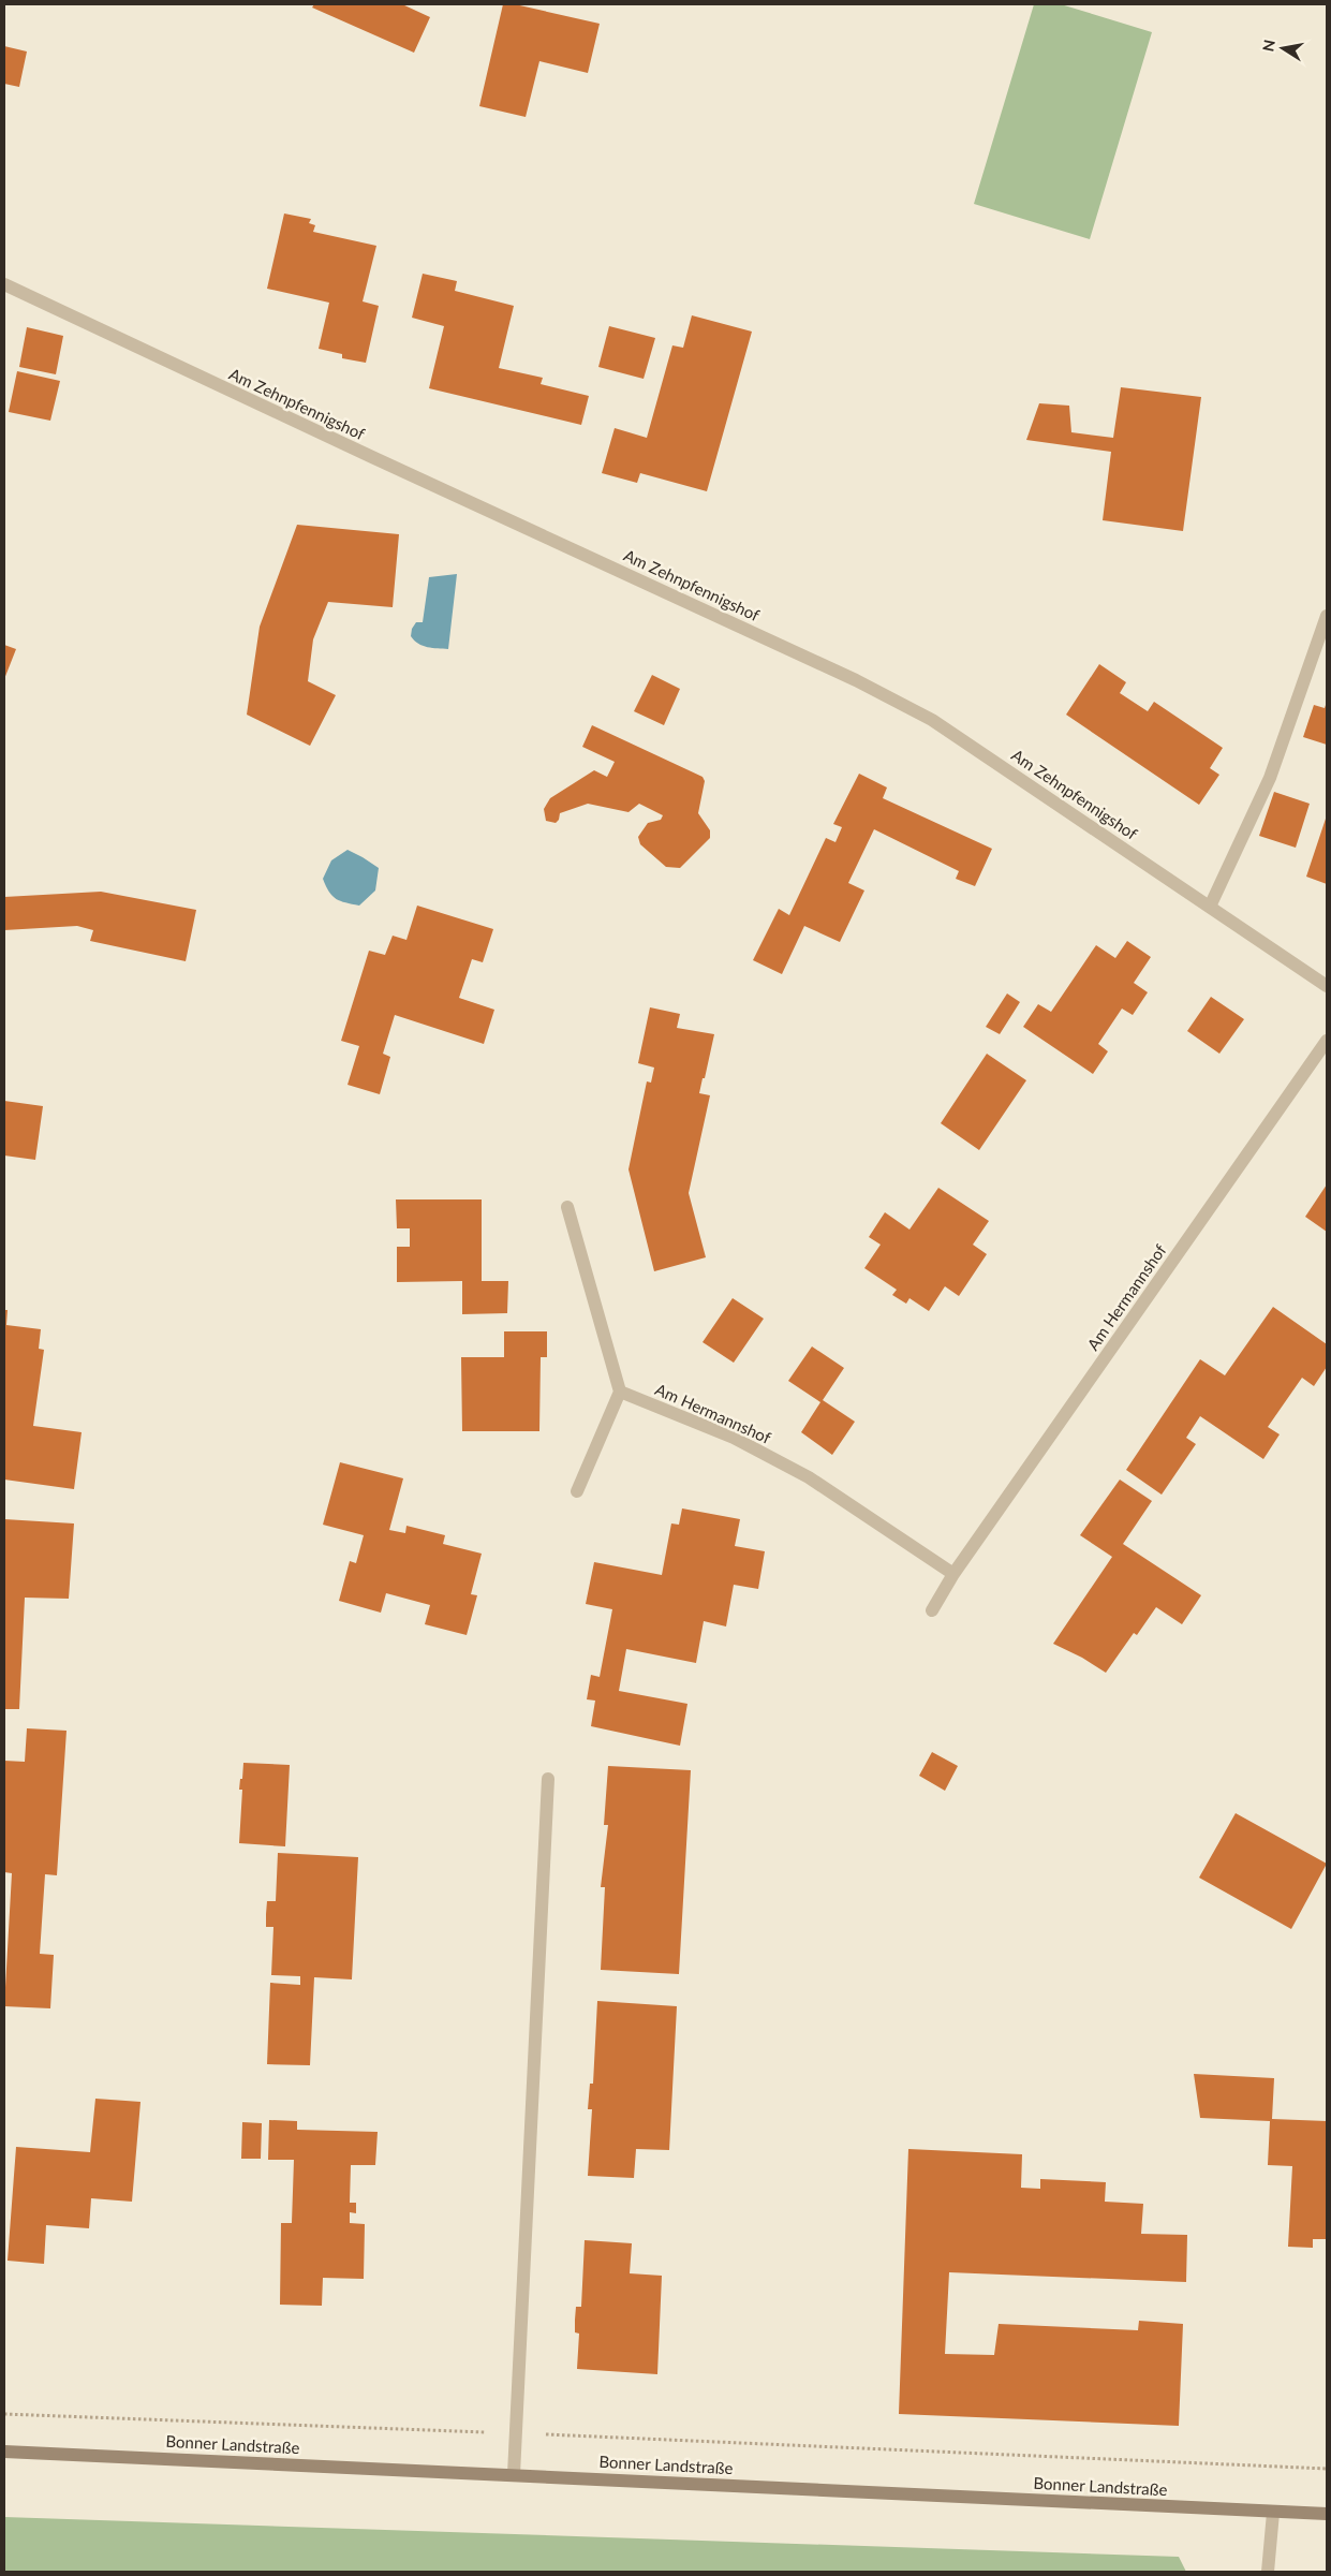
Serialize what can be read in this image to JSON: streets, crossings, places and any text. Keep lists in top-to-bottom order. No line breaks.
{"streets":{"main road":["Bonner Landstraße"],"street":["Am Zehnpfennigshof","Am Hermannshof"]},"north":"left"}
